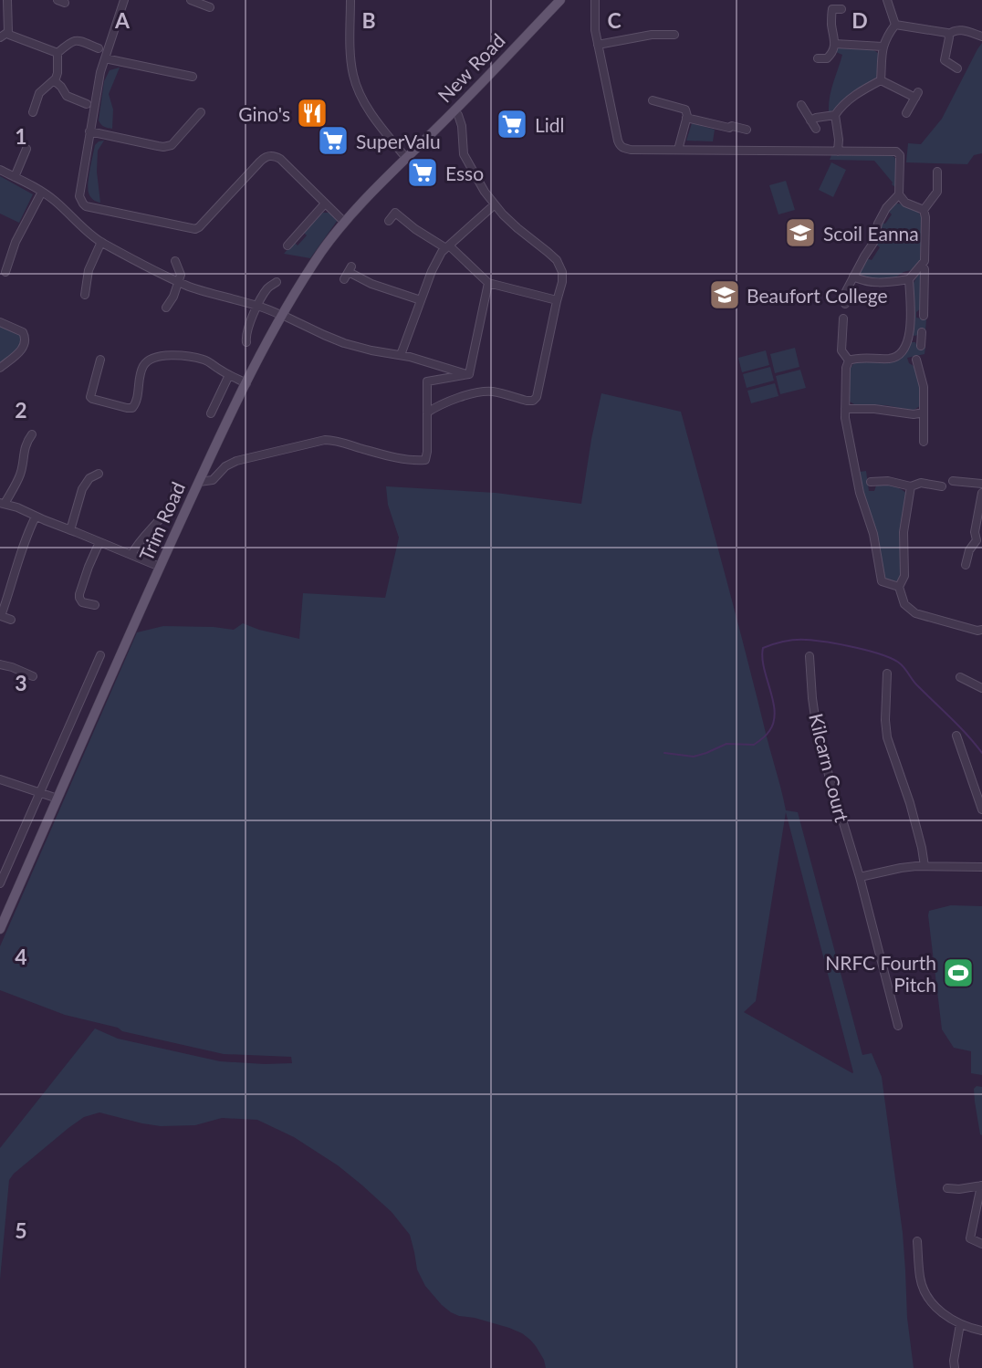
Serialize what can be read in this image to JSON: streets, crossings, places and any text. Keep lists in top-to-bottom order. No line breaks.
{"streets":{"main road":["New Road","Trim Road"],"street":["Kilcarn Court"]},"crossings":[["New Road","Trim Road"]],"places":{"restaurant":["Gino's"],"supermarket":["Lidl","SuperValu","Esso"],"school or university":["Scoil Eanna","Beaufort College"],"sports":["NRFC Fourth Pitch"]},"grid":{"columns":["A","B","C","D"],"rows":["1","2","3","4","5"]}}
